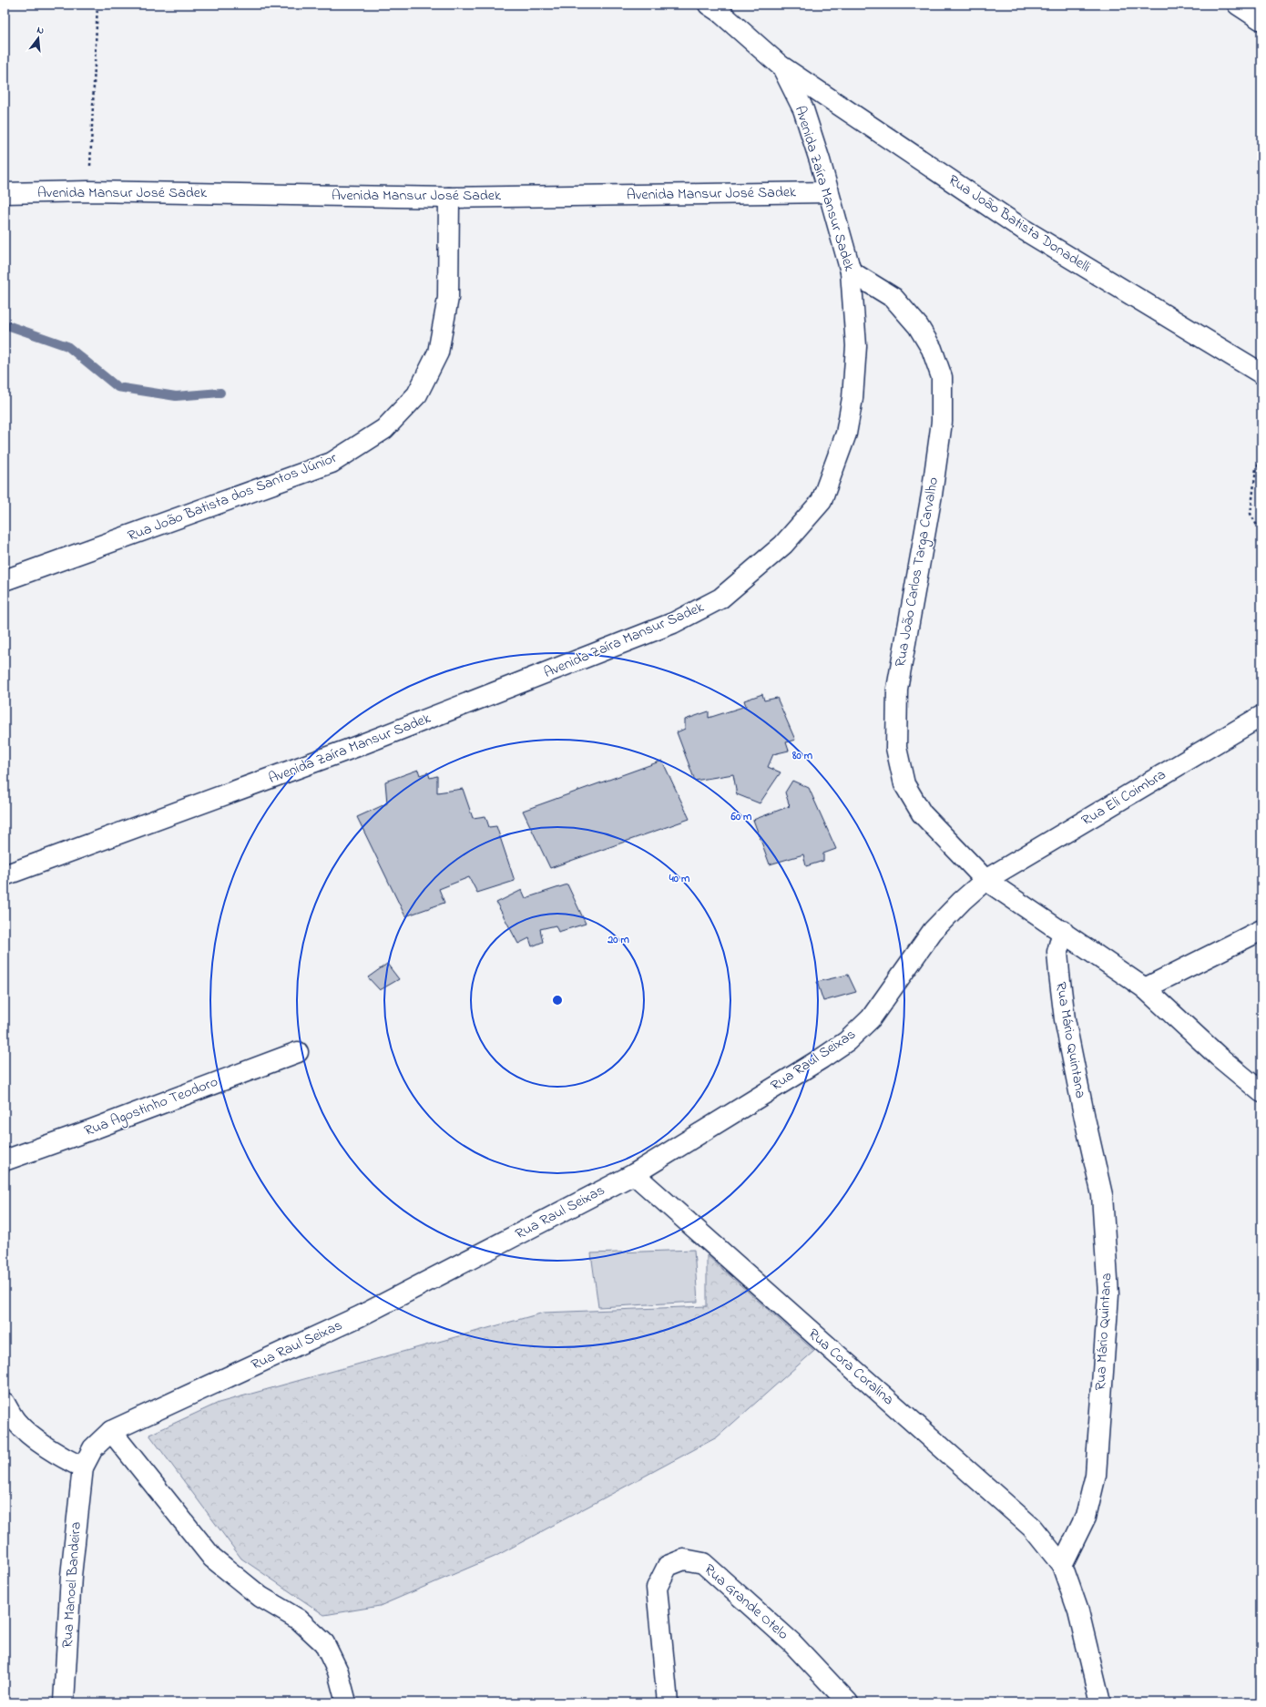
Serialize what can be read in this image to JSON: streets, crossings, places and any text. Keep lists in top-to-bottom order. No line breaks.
{"streets":{"street":["Avenida Zaíra Mansur Sadek","Avenida Mansur José Sadek","Rua João Batista Donadelli","Rua João Batista dos Santos Júnior","Rua João Carlos Targa Carvalho","Rua Eli Coimbra","Rua Mário Quintana","Rua Raul Seixas","Rua Agostinho Teodoro","Rua Cora Coralina","Rua Manoel Bandeira","Rua Grande Otelo"]},"crossings":[["Avenida Zaíra Mansur Sadek","Avenida Mansur José Sadek"],["Avenida Zaíra Mansur Sadek","Rua João Batista Donadelli"],["Avenida Zaíra Mansur Sadek","Rua João Carlos Targa Carvalho"],["Avenida Mansur José Sadek","Rua João Batista dos Santos Júnior"],["Rua João Carlos Targa Carvalho","Rua Eli Coimbra"],["Rua João Carlos Targa Carvalho","Rua Mário Quintana"],["Rua João Carlos Targa Carvalho","Rua Raul Seixas"],["Rua Eli Coimbra","Rua Raul Seixas"],["Rua Mário Quintana","Rua Cora Coralina"],["Rua Raul Seixas","Rua Cora Coralina"],["Rua Raul Seixas","Rua Manoel Bandeira"]],"north":"top","rings":["80 m","60 m","40 m","20 m"]}
